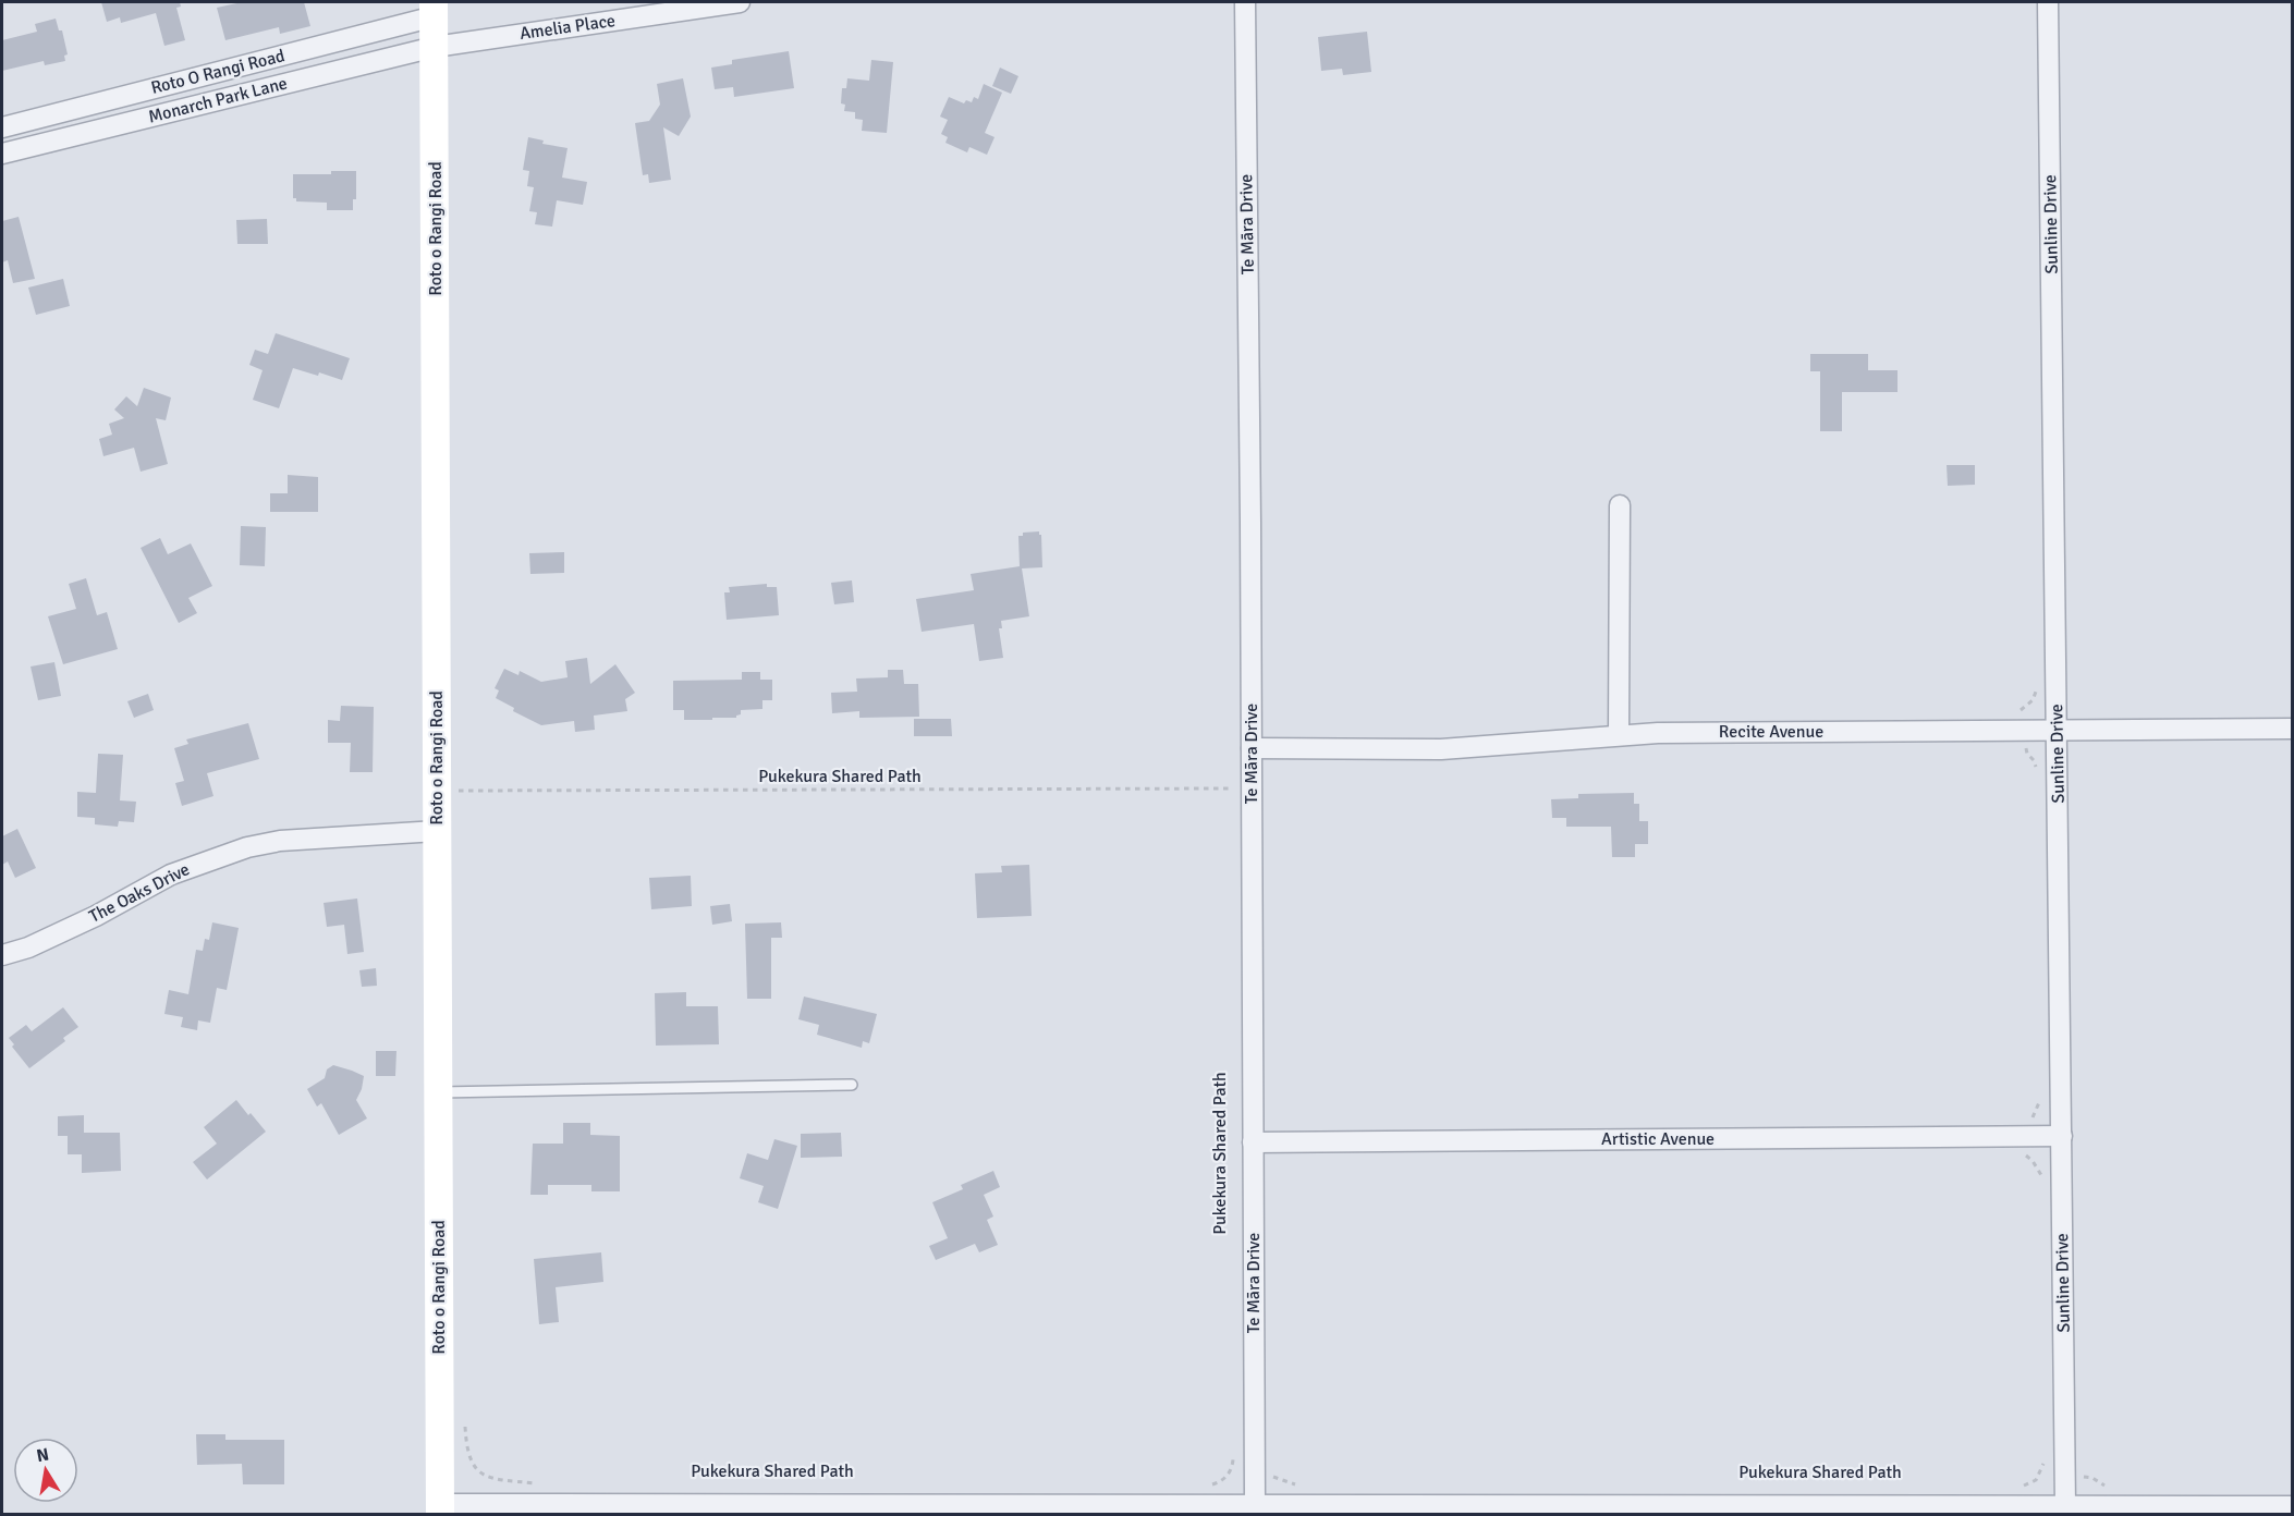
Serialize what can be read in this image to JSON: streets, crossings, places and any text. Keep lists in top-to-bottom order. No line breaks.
{"streets":{"street":["Amelia Place","Roto O Rangi Road","Monarch Park Lane","Te Māra Drive","Sunline Drive","Roto o Rangi Road","Recite Avenue","The Oaks Drive","Artistic Avenue"],"path":["Pukekura Shared Path"]},"crossings":[["Amelia Place","Monarch Park Lane"],["Amelia Place","Roto o Rangi Road"],["Roto O Rangi Road","Roto o Rangi Road"],["Monarch Park Lane","Roto o Rangi Road"],["Te Māra Drive","Recite Avenue"],["Te Māra Drive","Artistic Avenue"],["Sunline Drive","Recite Avenue"],["Sunline Drive","Artistic Avenue"],["Roto o Rangi Road","The Oaks Drive"]],"north":"top"}
